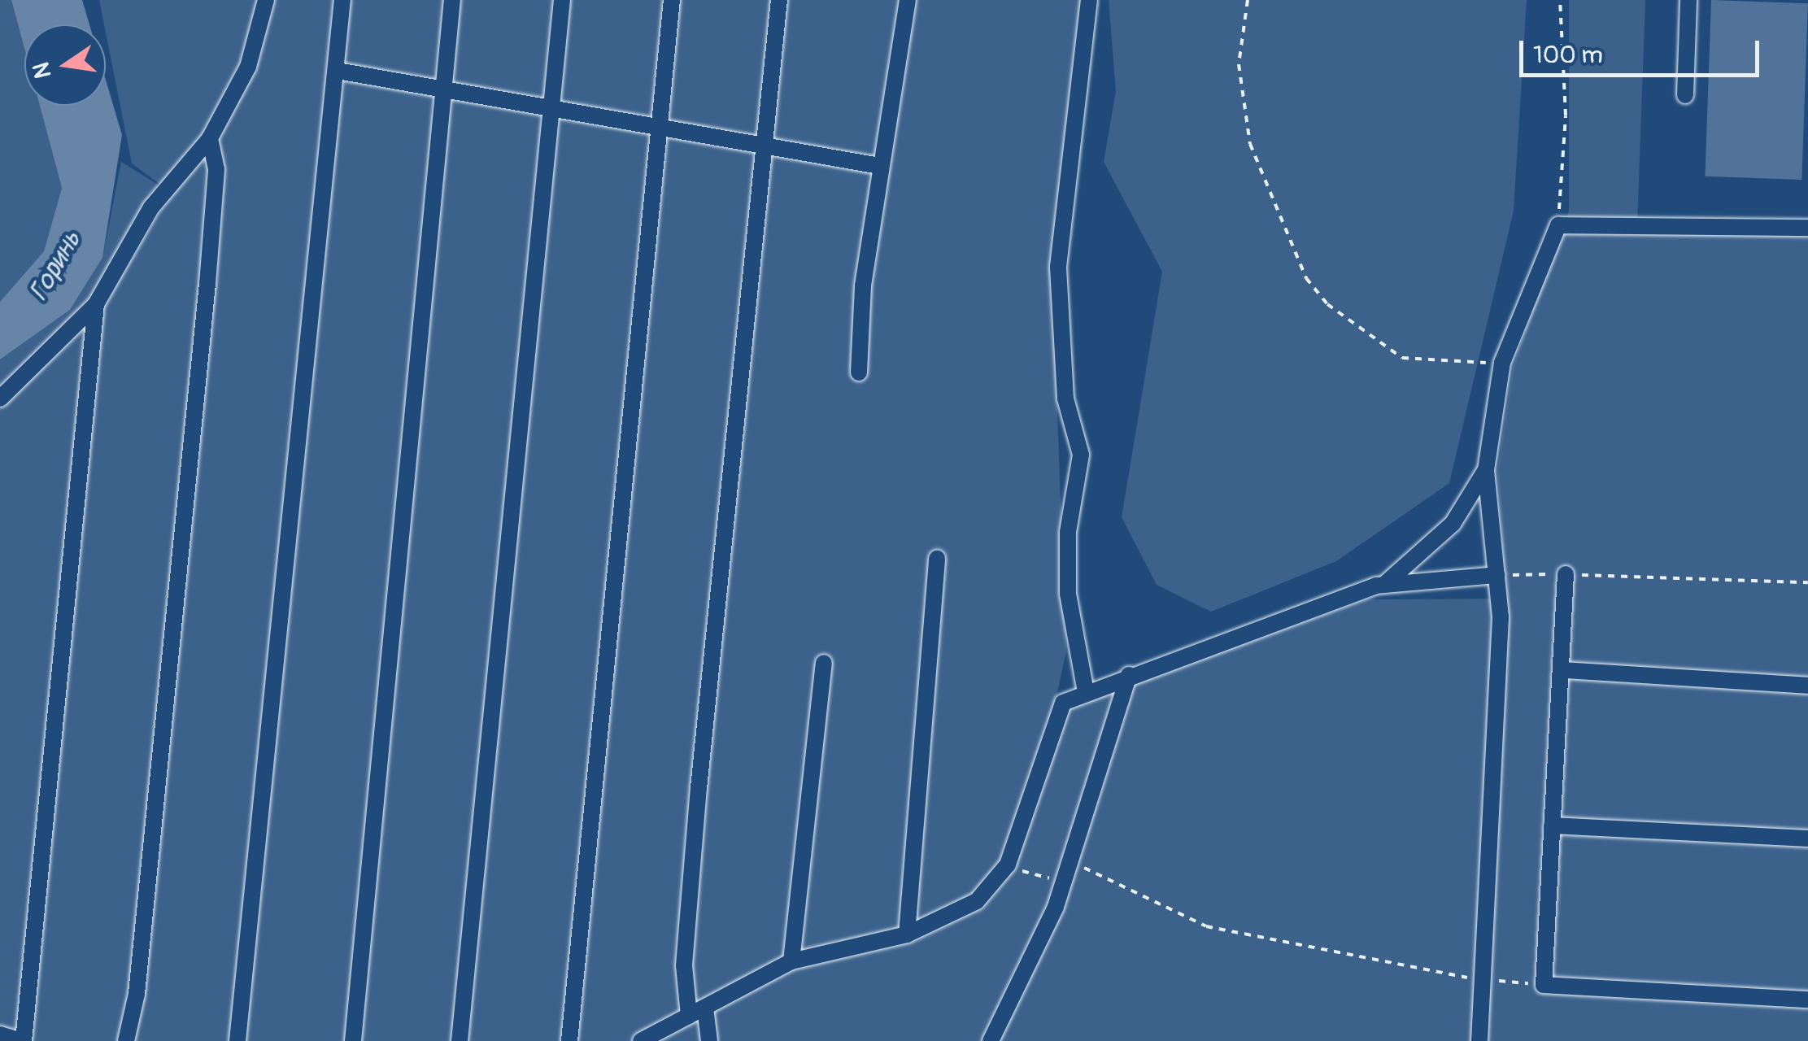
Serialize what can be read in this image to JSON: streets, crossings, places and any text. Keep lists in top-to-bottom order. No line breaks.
{"water":["Горинь"],"scale_bar":"100 m","north":"left"}
